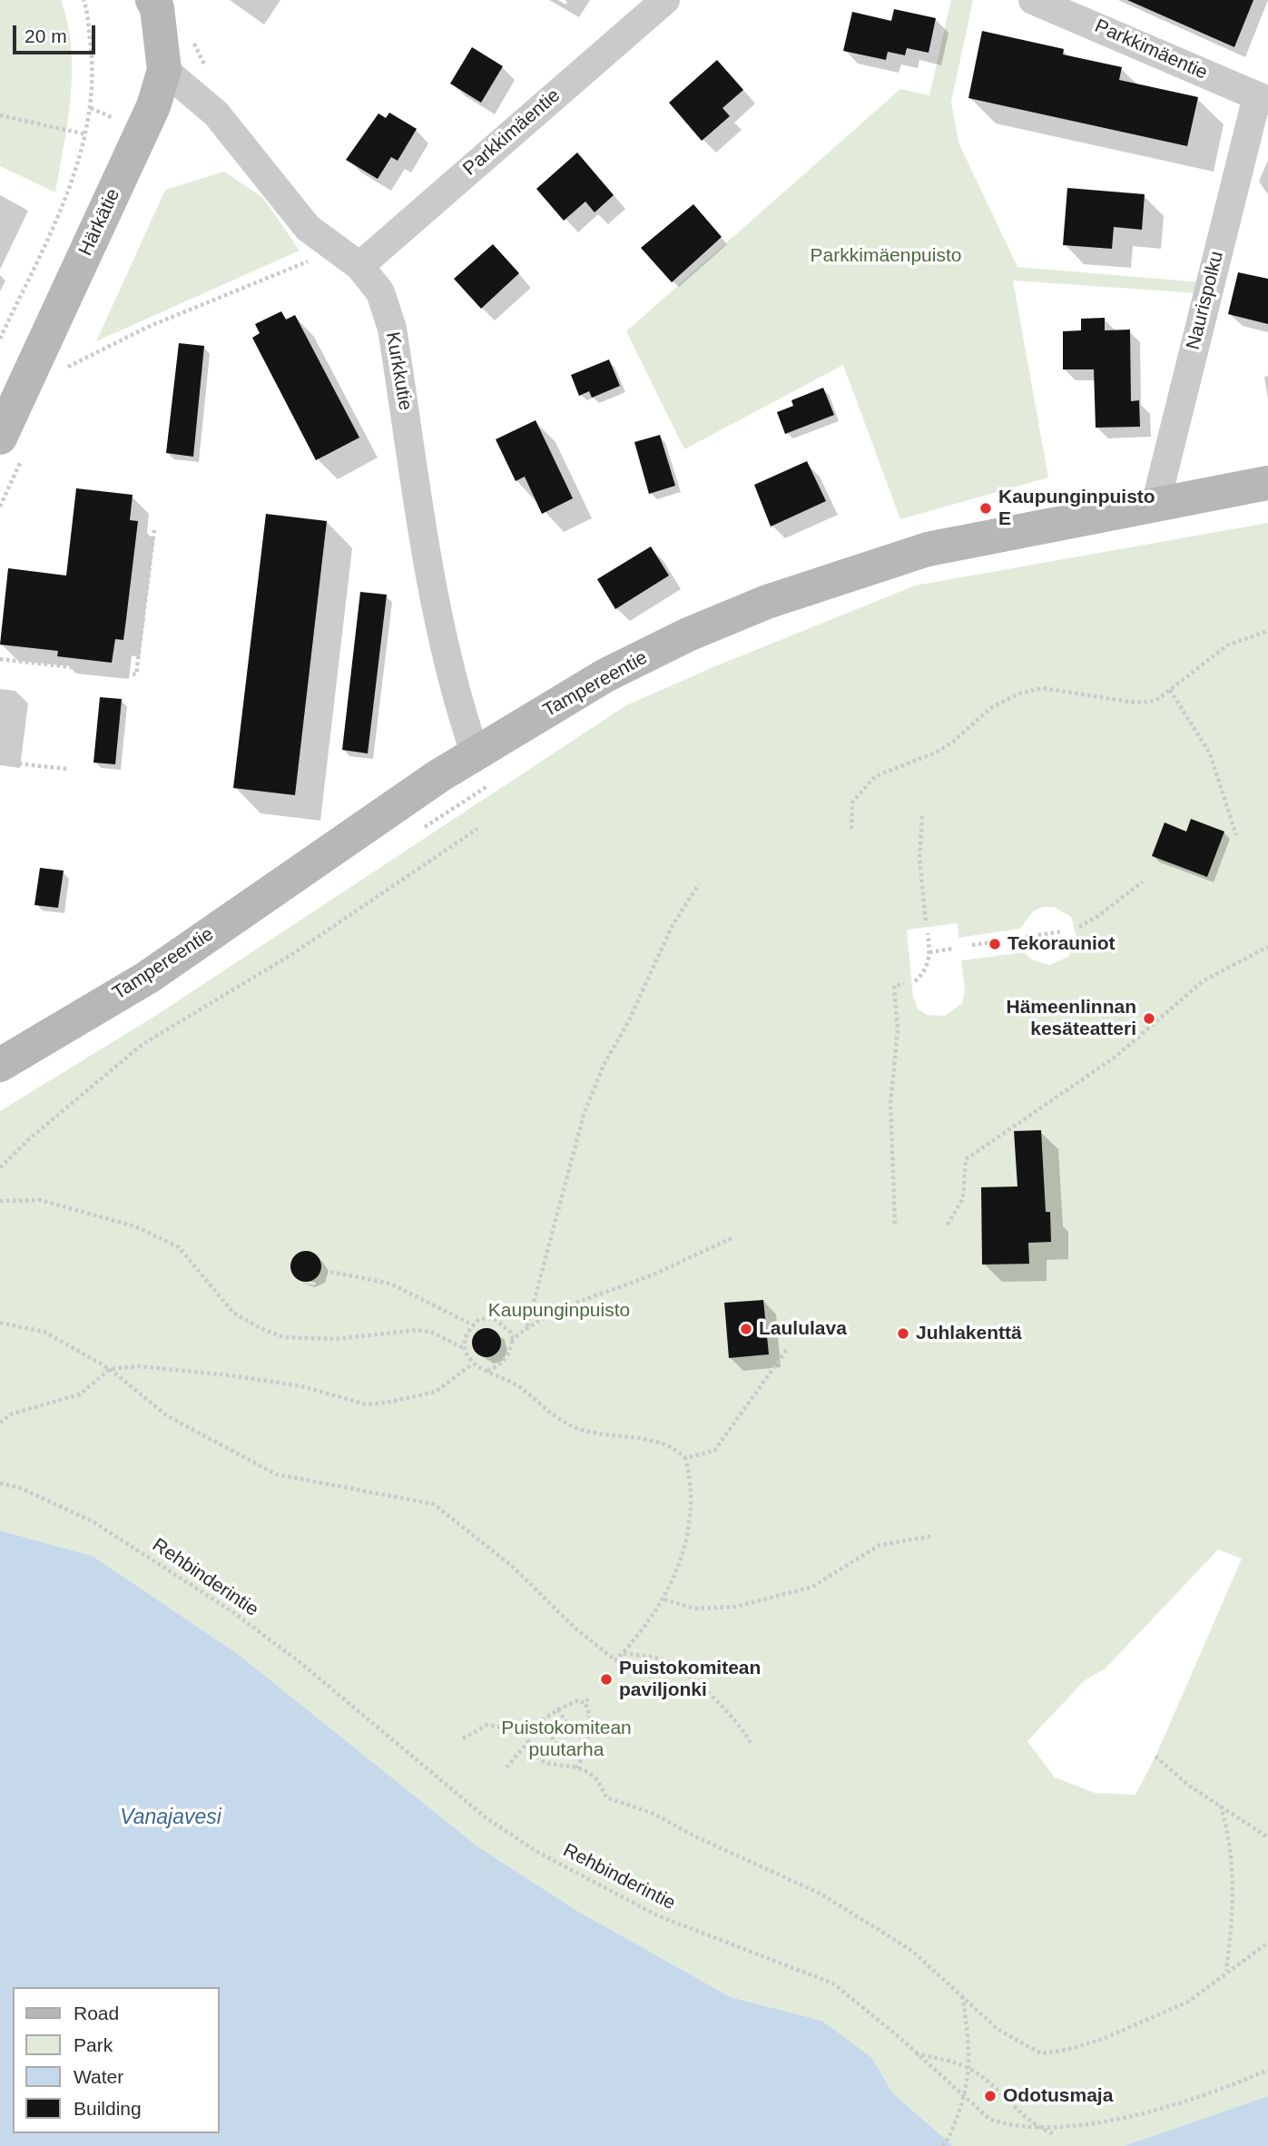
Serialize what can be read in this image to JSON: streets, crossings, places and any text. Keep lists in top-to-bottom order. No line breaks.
{"streets":{"main road":["Härkätie","Tampereentie"],"street":["Parkkimäentie","Naurispolku","Kurkkutie"],"path":["Rehbinderintie"]},"crossings":[["Parkkimäentie","Naurispolku"],["Parkkimäentie","Kurkkutie"],["Härkätie","Kurkkutie"],["Naurispolku","Tampereentie"],["Kurkkutie","Tampereentie"]],"water":["Vanajavesi"],"parks":["Parkkimäenpuisto","Kaupunginpuisto","Puistokomitean puutarha"],"places":["Kaupunginpuisto E","Tekorauniot","Hämeenlinnan kesäteatteri","Laululava","Juhlakenttä","Puistokomitean paviljonki","Odotusmaja"],"legend":["Road","Park","Water","Building"],"scale_bar":"20 m"}
